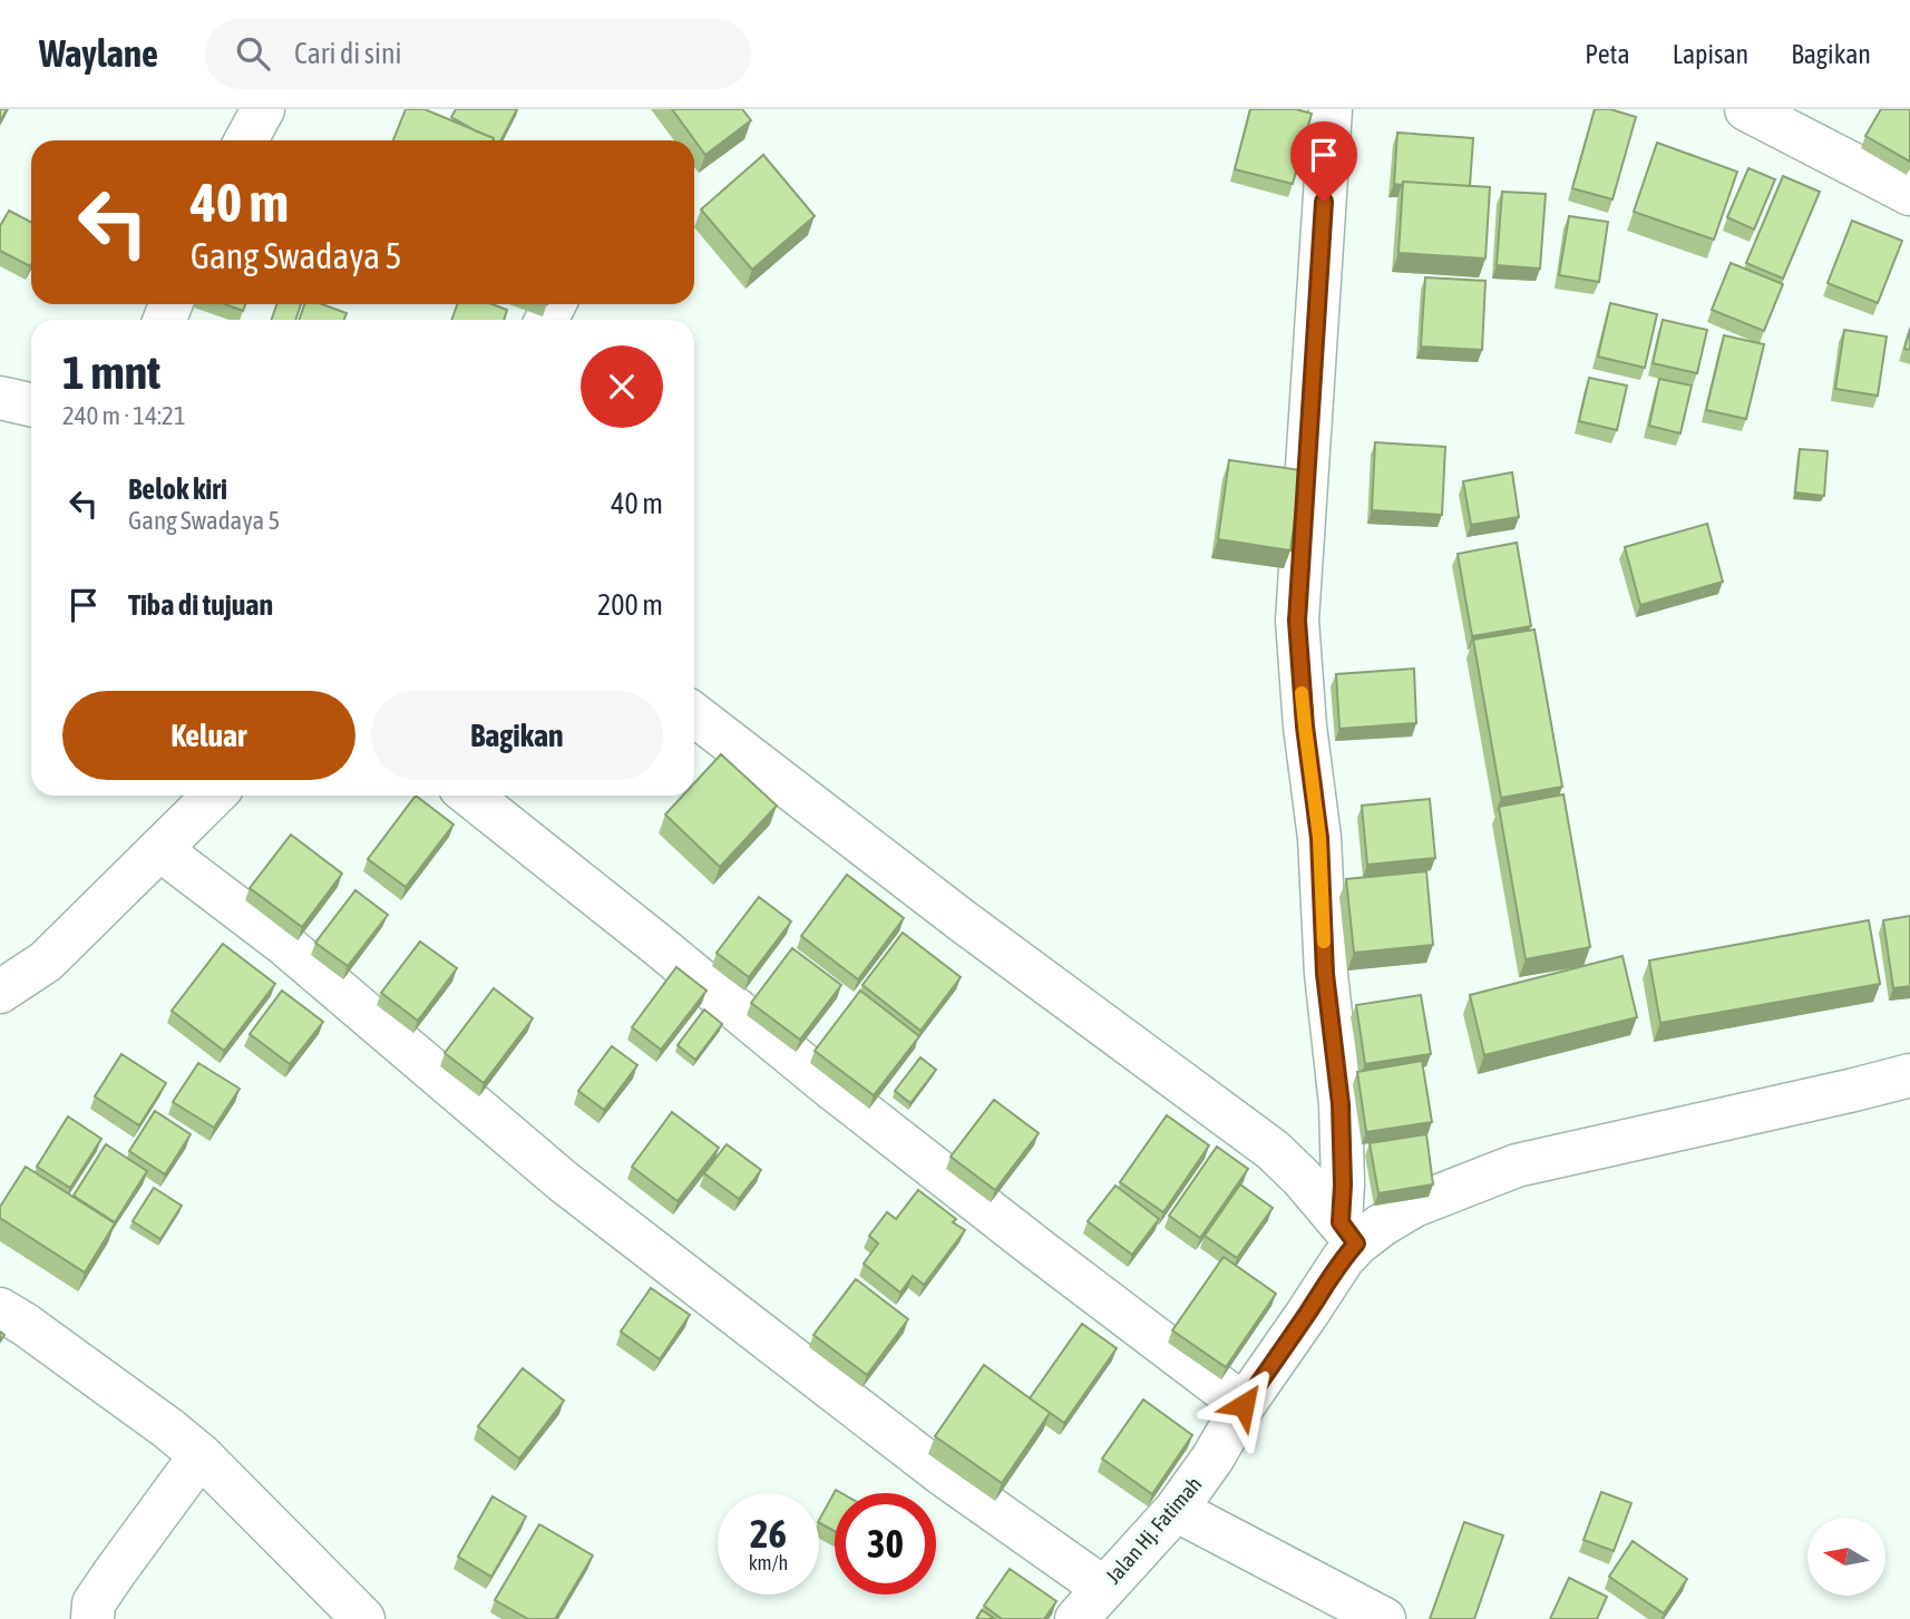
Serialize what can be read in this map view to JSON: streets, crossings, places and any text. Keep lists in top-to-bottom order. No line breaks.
{"streets":{"street":["Jalan Hj. Fatimah"]},"north":"left","page":{"header":"Waylane","search":"Cari di sini","nav":["Peta","Lapisan","Bagikan"],"turn":["40 m","Gang Swadaya 5"],"heading":["1 mnt","240 m · 14:21"],"list":[{"name":"Belok kiri","note":"Gang Swadaya 5","value":"40 m"},{"name":"Tiba di tujuan","value":"200 m"}],"buttons":["Keluar","Bagikan"],"speed":"26 km/h","limit":"30"}}
